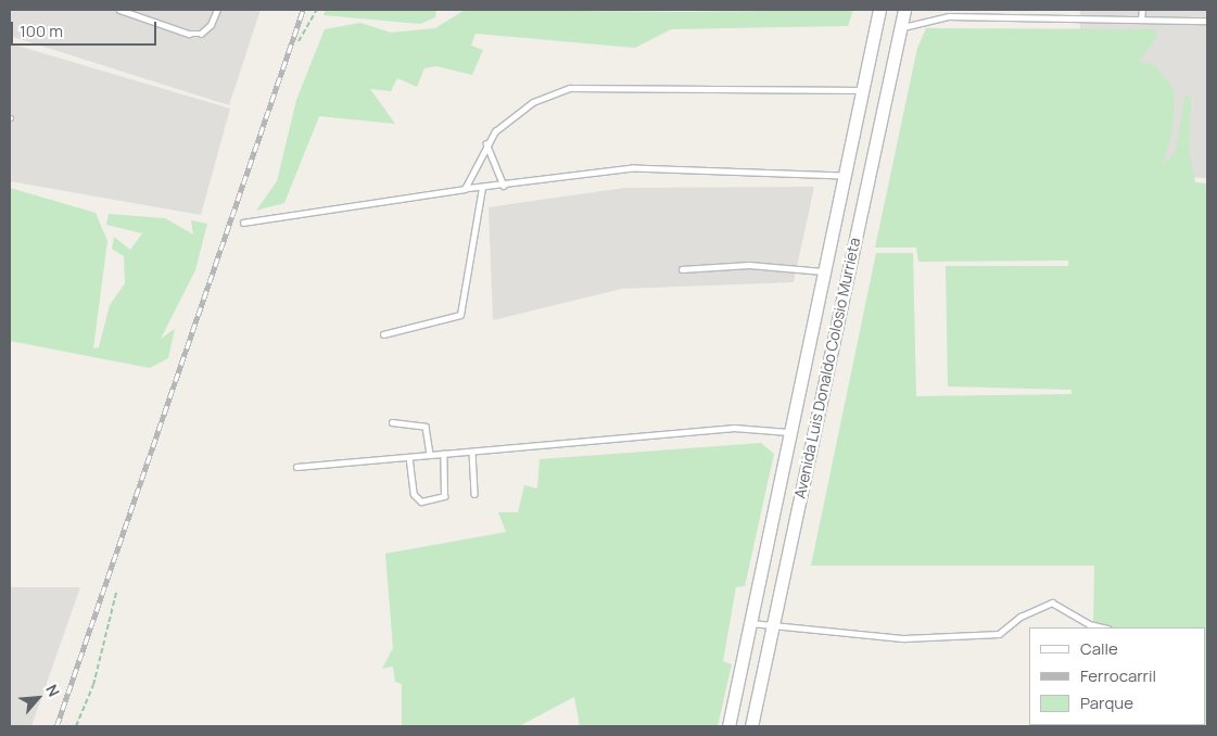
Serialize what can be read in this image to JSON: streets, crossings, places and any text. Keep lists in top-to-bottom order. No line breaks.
{"streets":{"main road":["Avenida Luis Donaldo Colosio Murrieta"]},"legend":["Calle","Ferrocarril","Parque"],"scale_bar":"100 m","north":"top right"}
